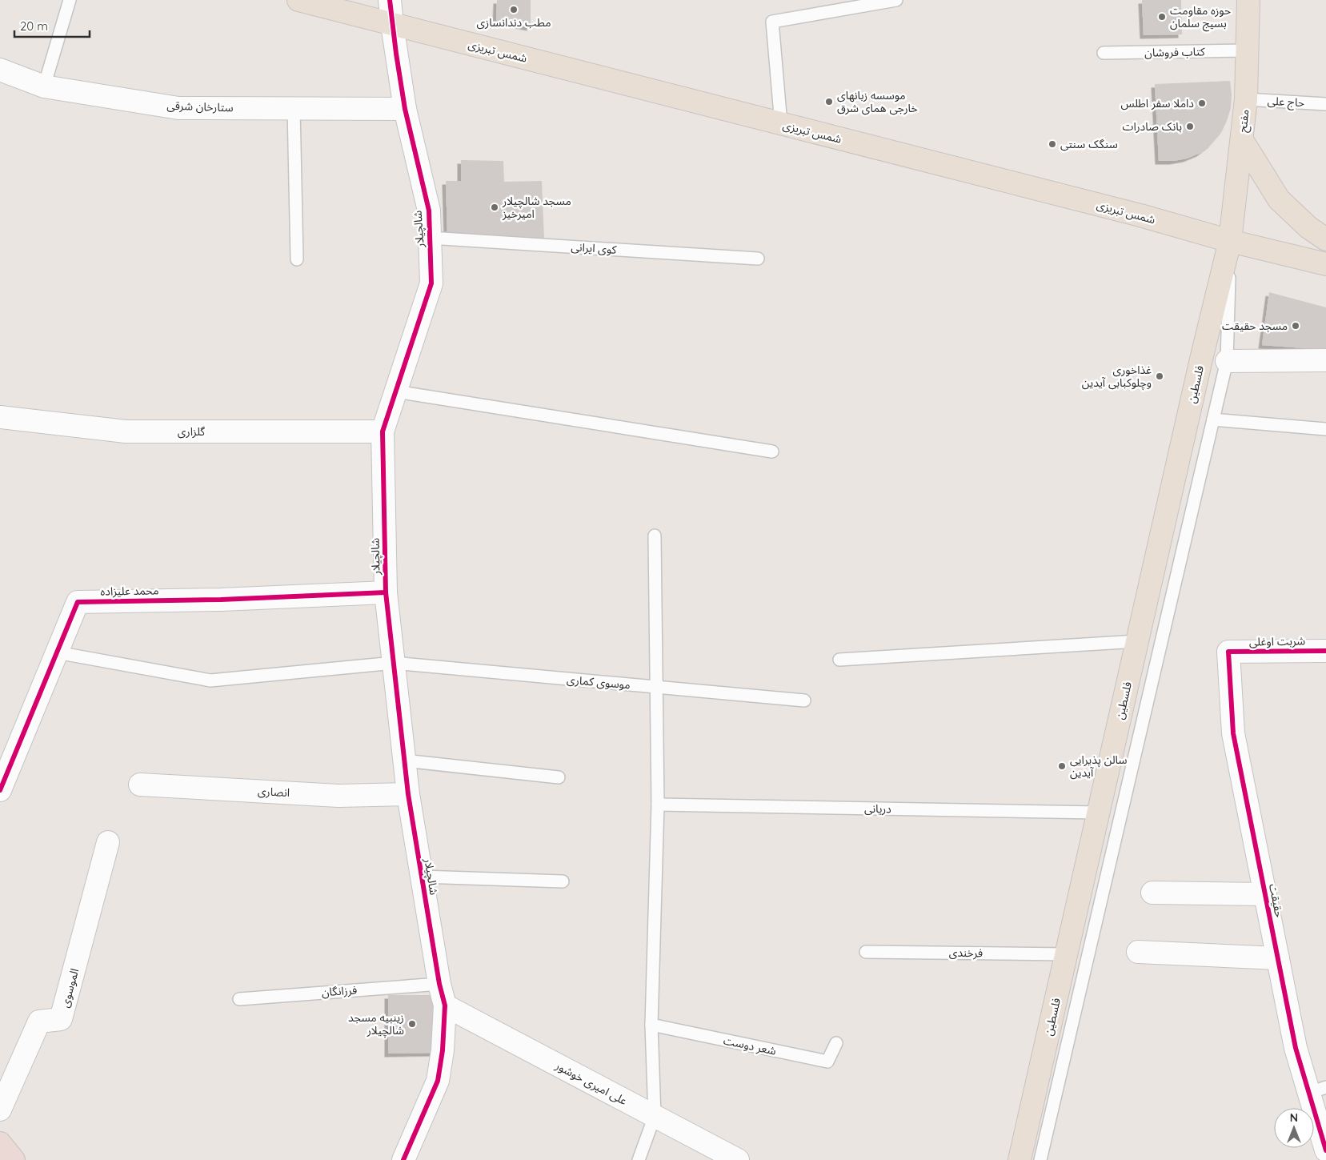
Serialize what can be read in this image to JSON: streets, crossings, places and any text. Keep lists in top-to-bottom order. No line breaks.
{"streets":{"main road":["شمس تبریزی","مفتح","فلسطین"],"street":["ستارخان شرقی","شالچیلار","گلزاری","محمد علیزاده","شربت اوغلی","انصاری","حقیقت","الموسوی","علی امیری خوشور"],"lane":["کتاب فروشان","حاج علی","کوی ایرانی","موسوی کماری","دریانی","فرخندی","فرزانگان","شعر دوست"]},"crossings":[["شمس تبریزی","مفتح"],["شمس تبریزی","شالچیلار"],["شمس تبریزی","فلسطین"],["کتاب فروشان","مفتح"],["حاج علی","مفتح"],["ستارخان شرقی","شالچیلار"],["مفتح","فلسطین"],["شالچیلار","کوی ایرانی"],["شالچیلار","گلزاری"],["شالچیلار","محمد علیزاده"],["شالچیلار","موسوی کماری"],["شالچیلار","انصاری"],["شالچیلار","فرزانگان"],["شالچیلار","علی امیری خوشور"],["فلسطین","دریانی"],["فلسطین","فرخندی"],["محمد علیزاده","موسوی کماری"],["شربت اوغلی","حقیقت"]],"places":["مطب دندانسازی","حوزه مقاومت بسیج سلمان","موسسه زبانهای خارجی همای شرق","داملا سفر اطلس","بانک صادرات","سنگک سنتی","مسجد شالچیلار امیرخیز","مسجد حقیقت","غذاخوری وچلوکبابی آیدین","سالن پذیرایی آیدین","زینبیه مسجد شالچیلار"],"scale_bar":"20 m","north":"top"}
